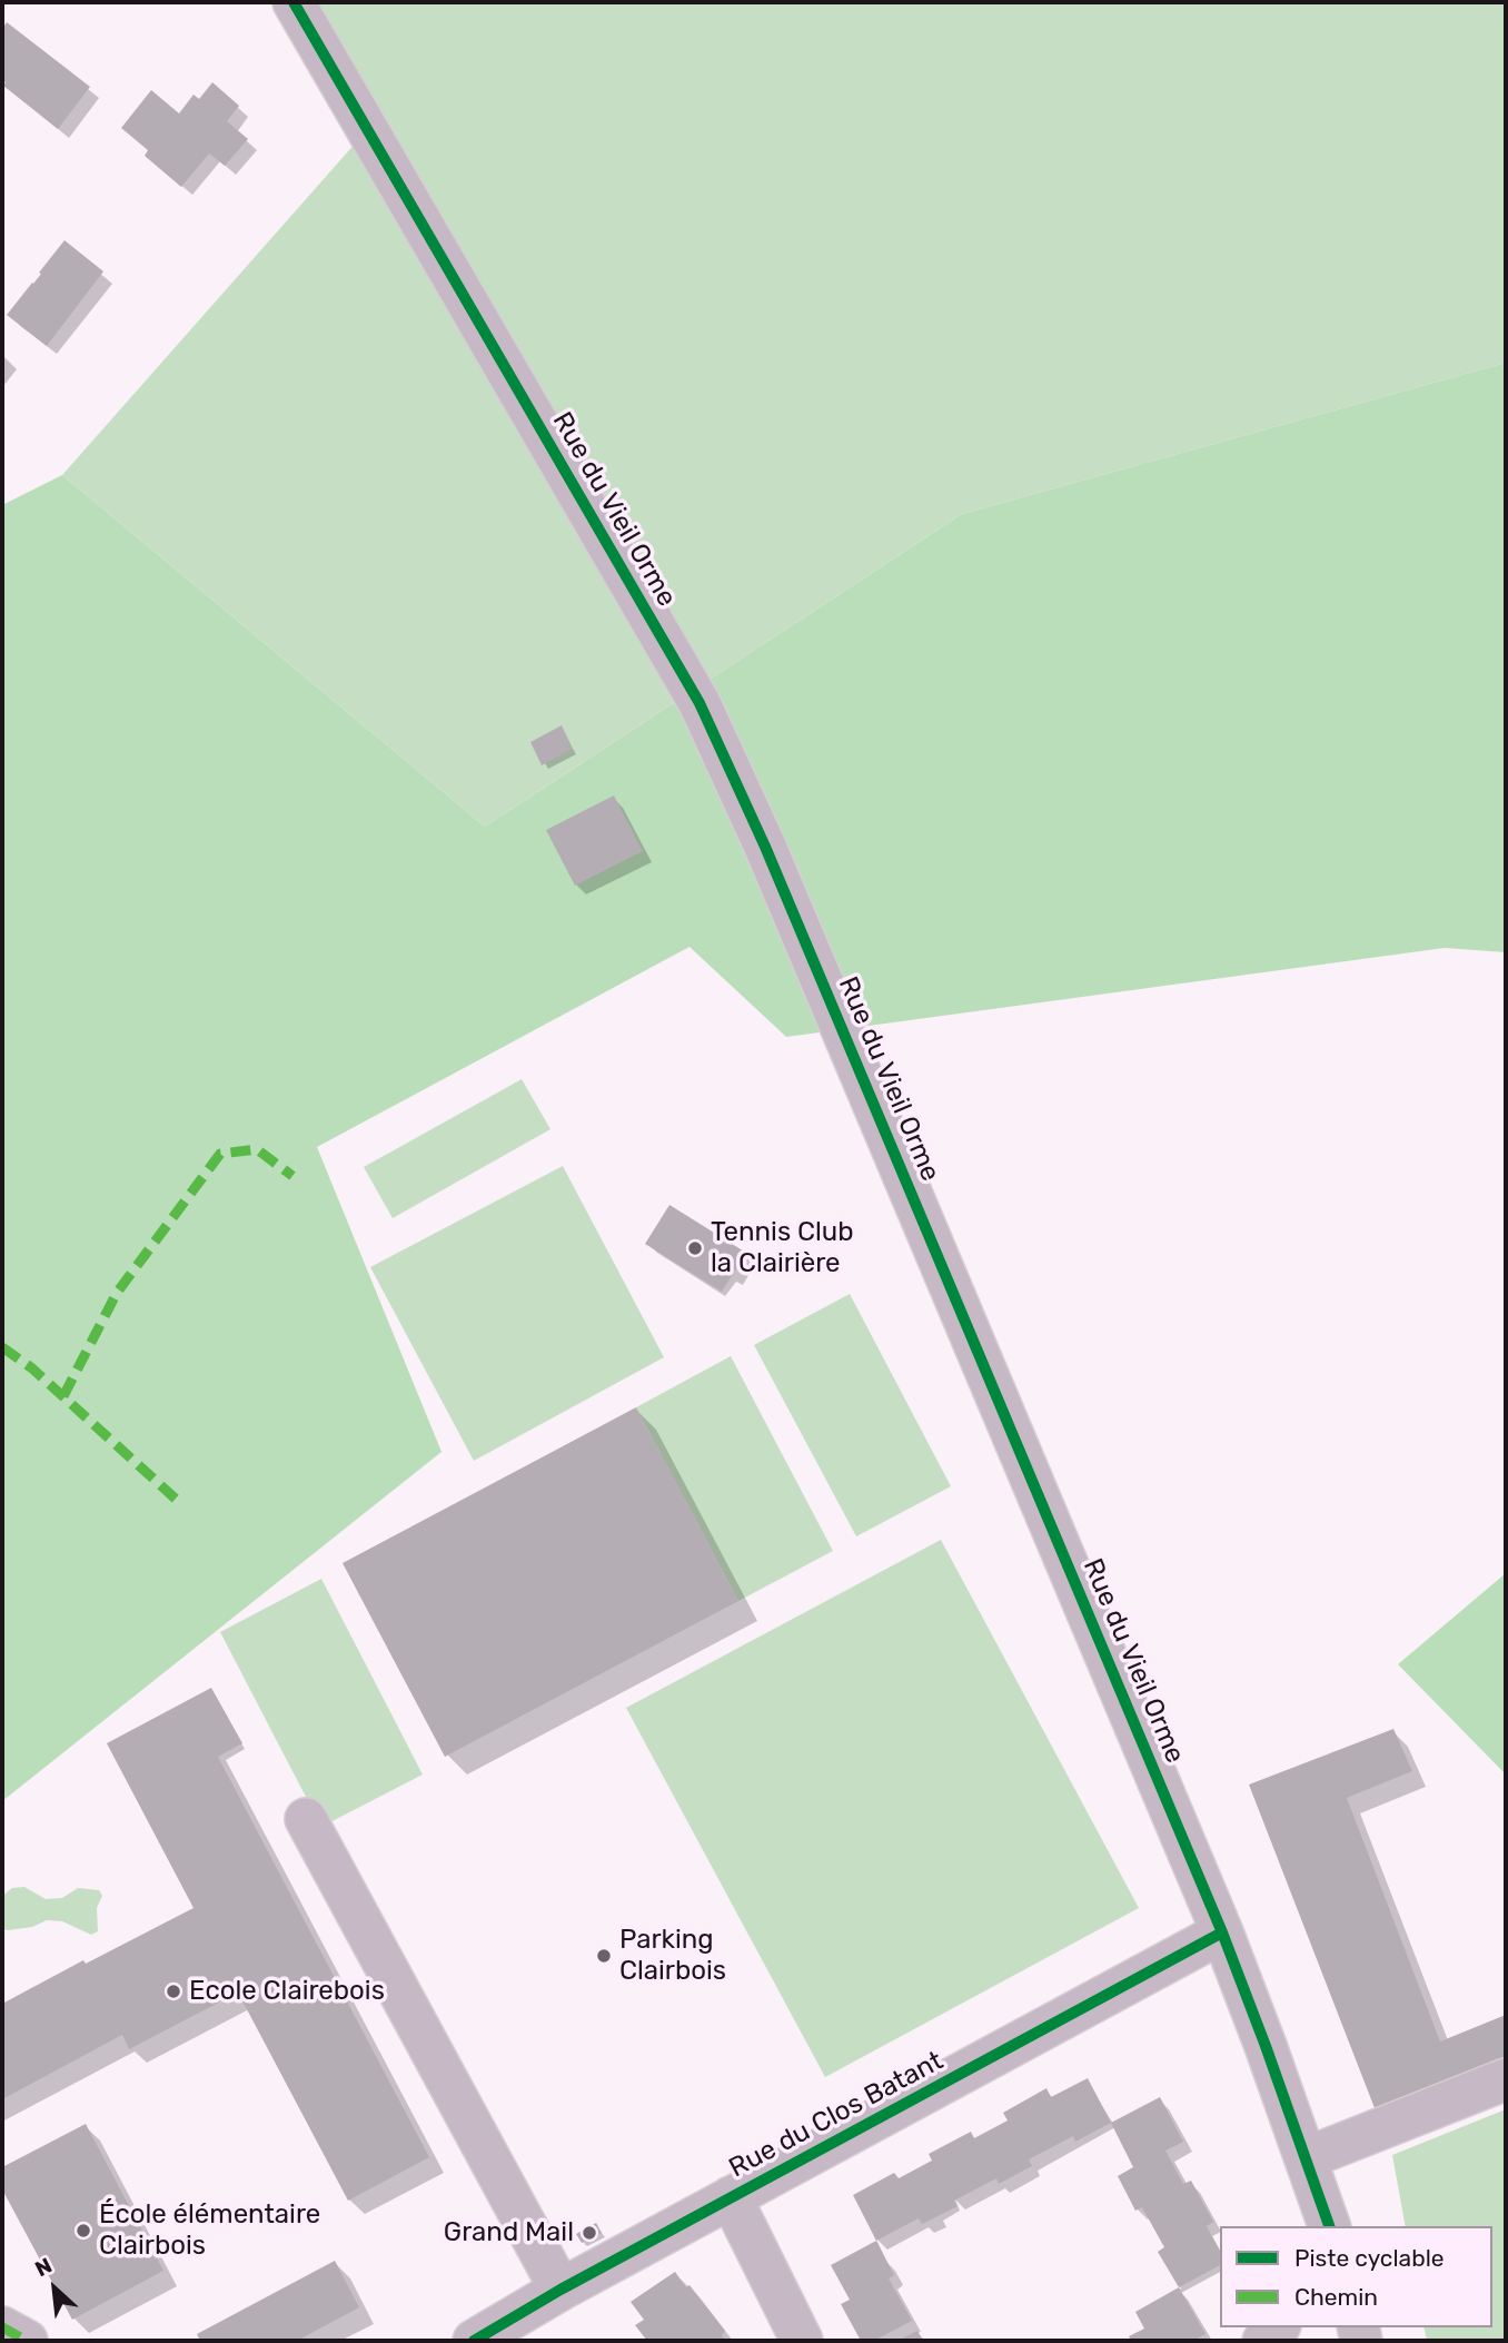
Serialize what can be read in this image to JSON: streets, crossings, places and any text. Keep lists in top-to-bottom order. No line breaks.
{"streets":{"street":["Rue du Vieil Orme","Rue du Clos Batant"]},"crossings":[["Rue du Vieil Orme","Rue du Clos Batant"]],"places":["Tennis Club la Clairière","Parking Clairbois","Ecole Clairebois","École élémentaire Clairbois","Grand Mail"],"legend":["Piste cyclable","Chemin"],"north":"top left"}
